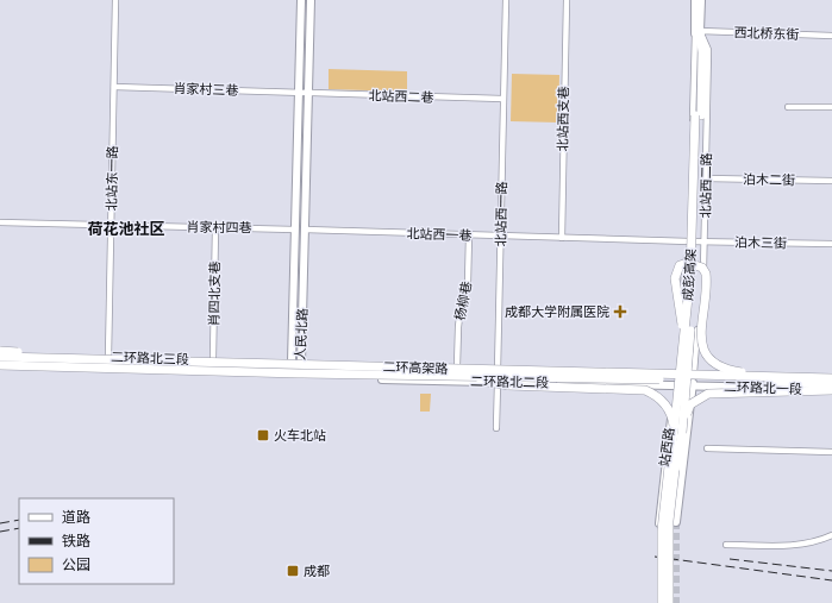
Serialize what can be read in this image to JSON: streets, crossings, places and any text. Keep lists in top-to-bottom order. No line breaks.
{"streets":{"highway":["成彭高架","二环高架路"],"main road":["北站西二路","人民北路","二环路北三段","二环路北二段","二环路北一段","站西路"],"street":["西北桥东街","肖家村三巷","北站西二巷","北站西支巷","北站东一路","泊木二街","北站西一路","肖家村四巷","北站西一巷","泊木三街","肖四北支巷","杨柳巷"]},"crossings":[["西北桥东街","北站西二路"],["肖家村三巷","北站西二巷"],["肖家村三巷","北站东一路"],["肖家村三巷","人民北路"],["北站西二巷","北站西一路"],["北站西二巷","人民北路"],["北站西支巷","北站西一巷"],["北站东一路","肖家村四巷"],["北站东一路","二环路北三段"],["泊木二街","北站西二路"],["北站西二路","北站西一巷"],["北站西二路","泊木三街"],["北站西二路","二环路北二段"],["北站西二路","二环路北一段"],["北站西二路","站西路"],["北站西一路","北站西一巷"],["北站西一路","二环路北二段"],["肖家村四巷","肖四北支巷"],["肖家村四巷","人民北路"],["北站西一巷","泊木三街"],["北站西一巷","杨柳巷"],["北站西一巷","人民北路"],["肖四北支巷","二环路北三段"],["杨柳巷","二环路北二段"],["人民北路","二环路北三段"],["人民北路","二环路北二段"],["二环路北三段","二环高架路"],["二环路北三段","二环路北二段"],["二环路北二段","二环路北一段"],["二环路北二段","站西路"],["二环路北一段","站西路"]],"districts":["荷花池社区"],"places":{"health":["成都大学附属医院"],"transit":["火车北站","成都"]},"legend":["道路","铁路","公园"]}
